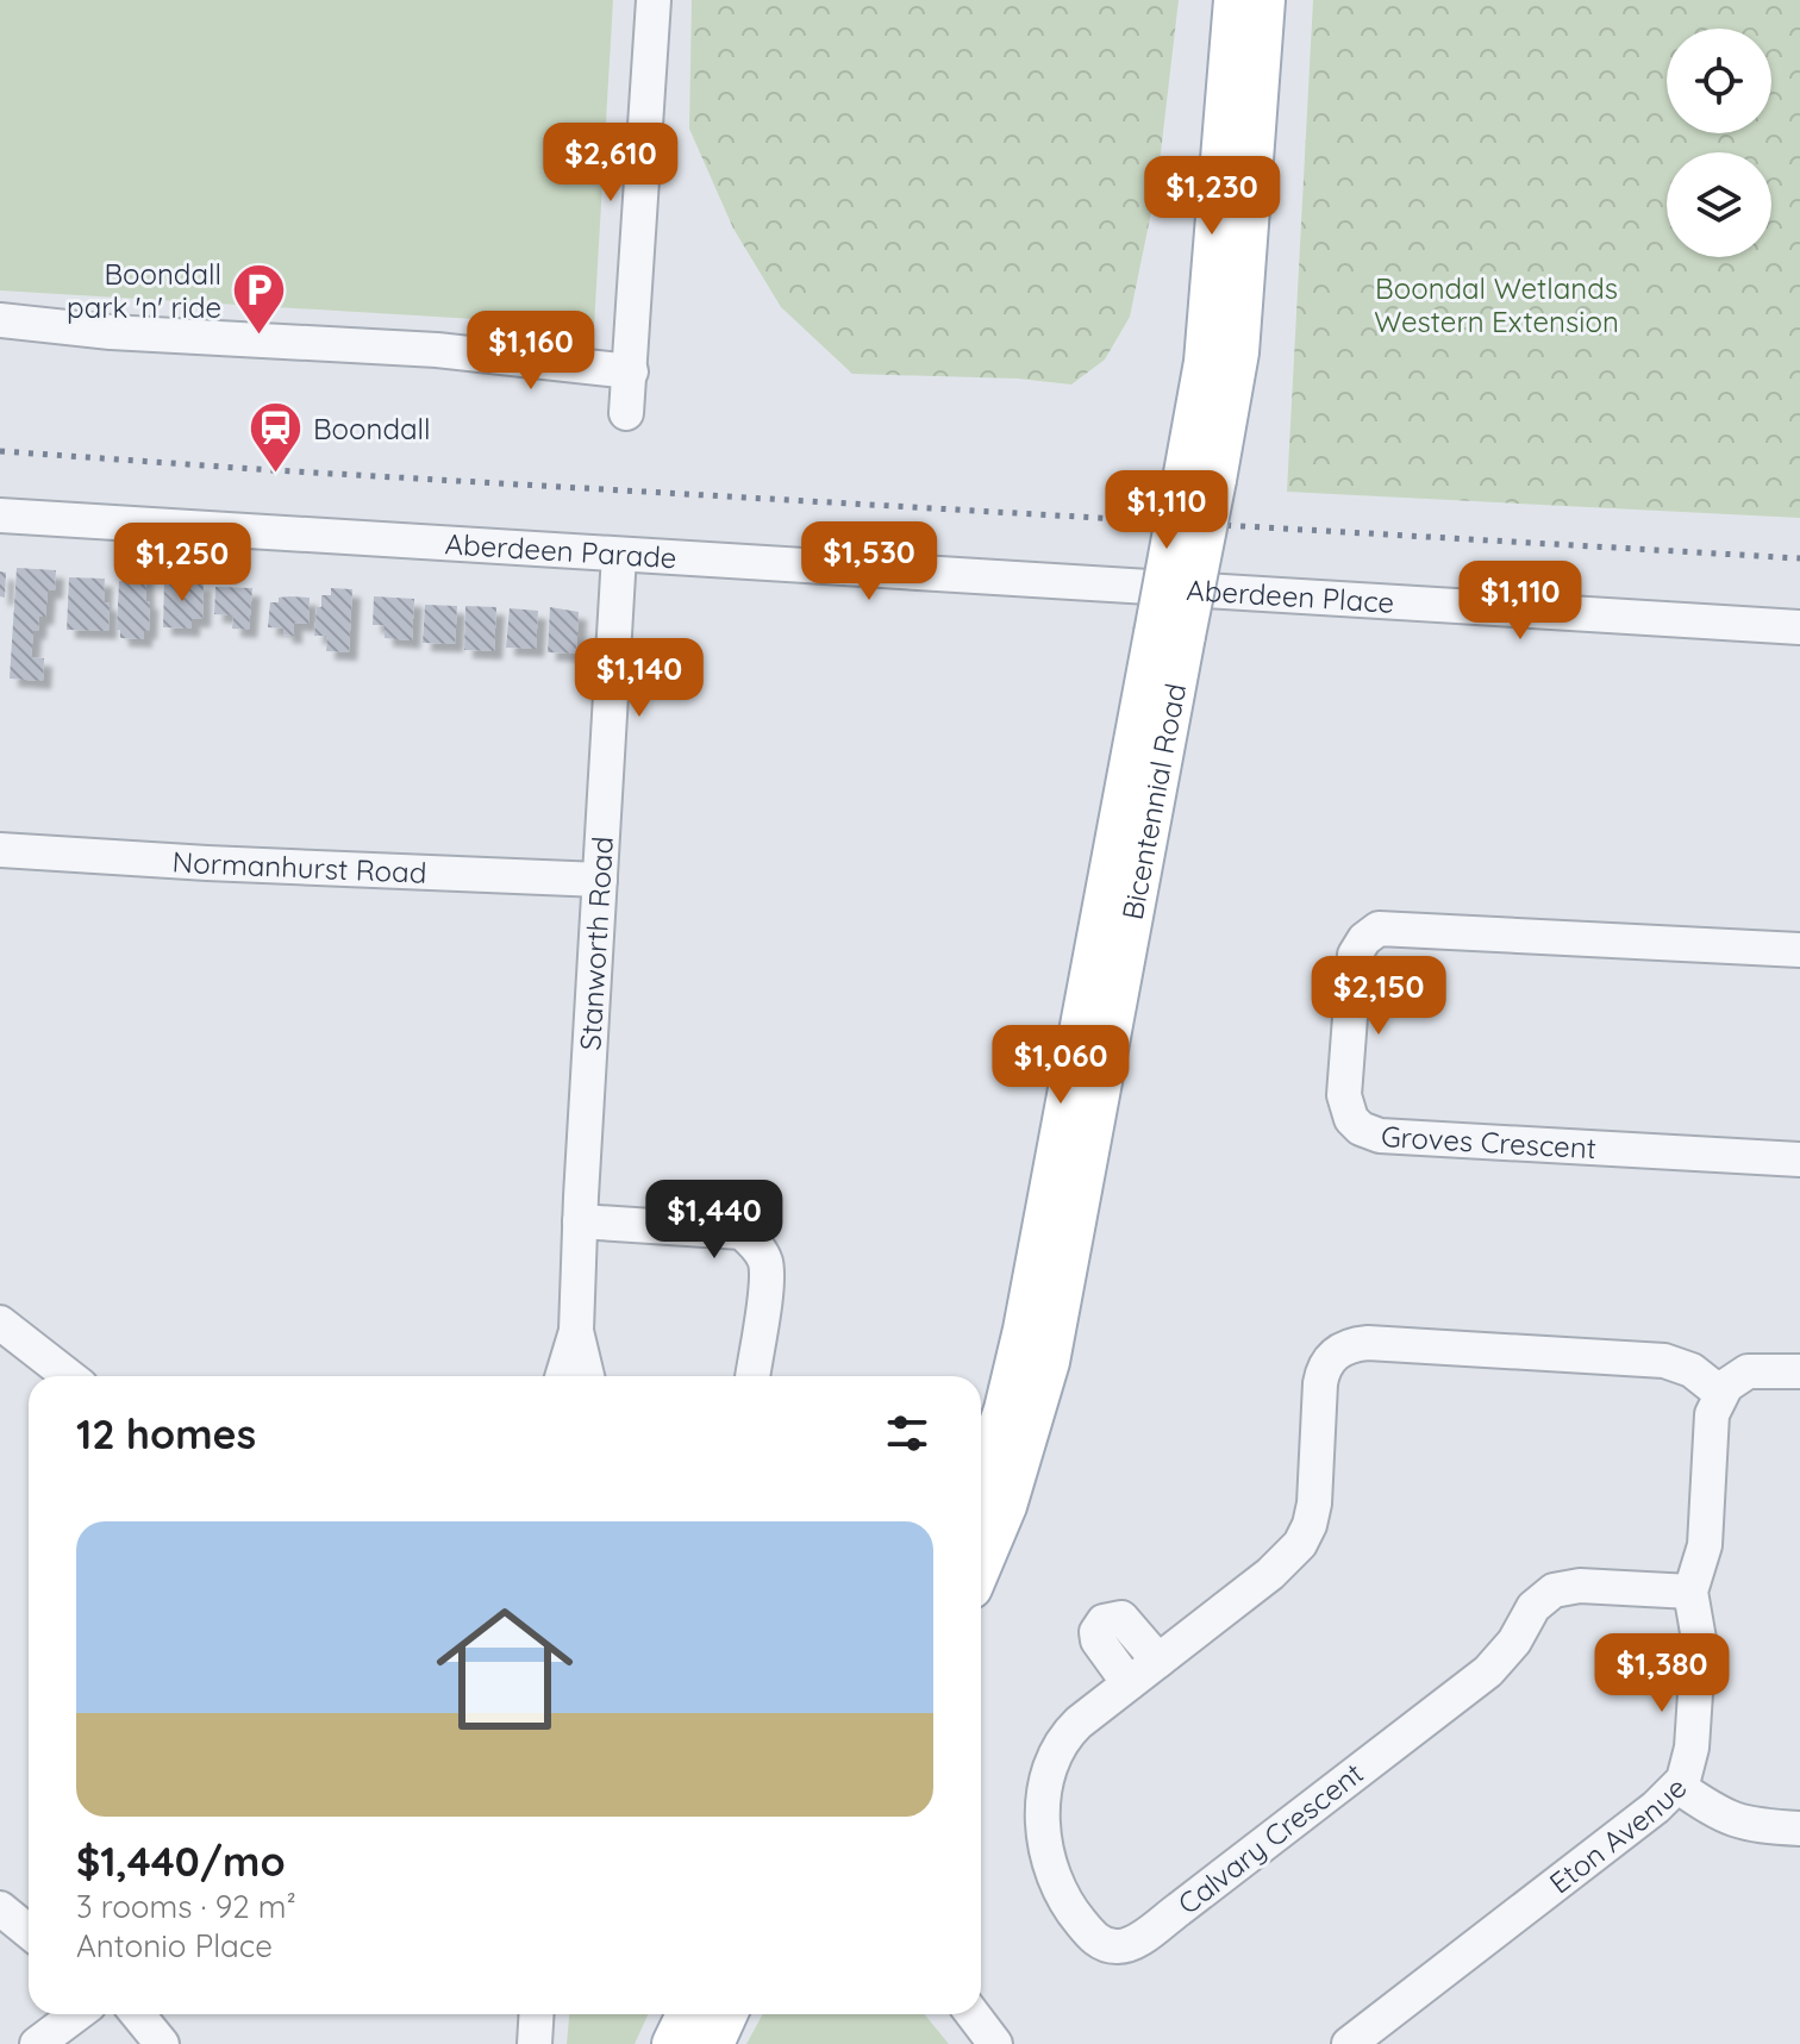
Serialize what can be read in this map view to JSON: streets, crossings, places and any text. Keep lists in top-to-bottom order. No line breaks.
{"streets":{"main road":["Bicentennial Road"],"street":["Aberdeen Parade","Aberdeen Place","Normanhurst Road","Stanworth Road","Groves Crescent","Eton Avenue","Calvary Crescent"]},"crossings":[["Aberdeen Parade","Aberdeen Place"],["Aberdeen Parade","Stanworth Road"],["Normanhurst Road","Stanworth Road"],["Eton Avenue","Calvary Crescent"]],"parks":["Boondal Wetlands Western Extension"],"places":{"parking":["Boondall park 'n' ride"],"station":["Boondall"]},"page":{"price":["$2,610","$1,230","$1,160","$1,110","$1,530","$1,250","$1,110","$1,140","$2,150","$1,060","$1,440","$1,380"],"heading":"12 homes","list":[{"name":"$1,440/mo","note":"3 rooms · 92 m² · Antonio Place"}]}}
